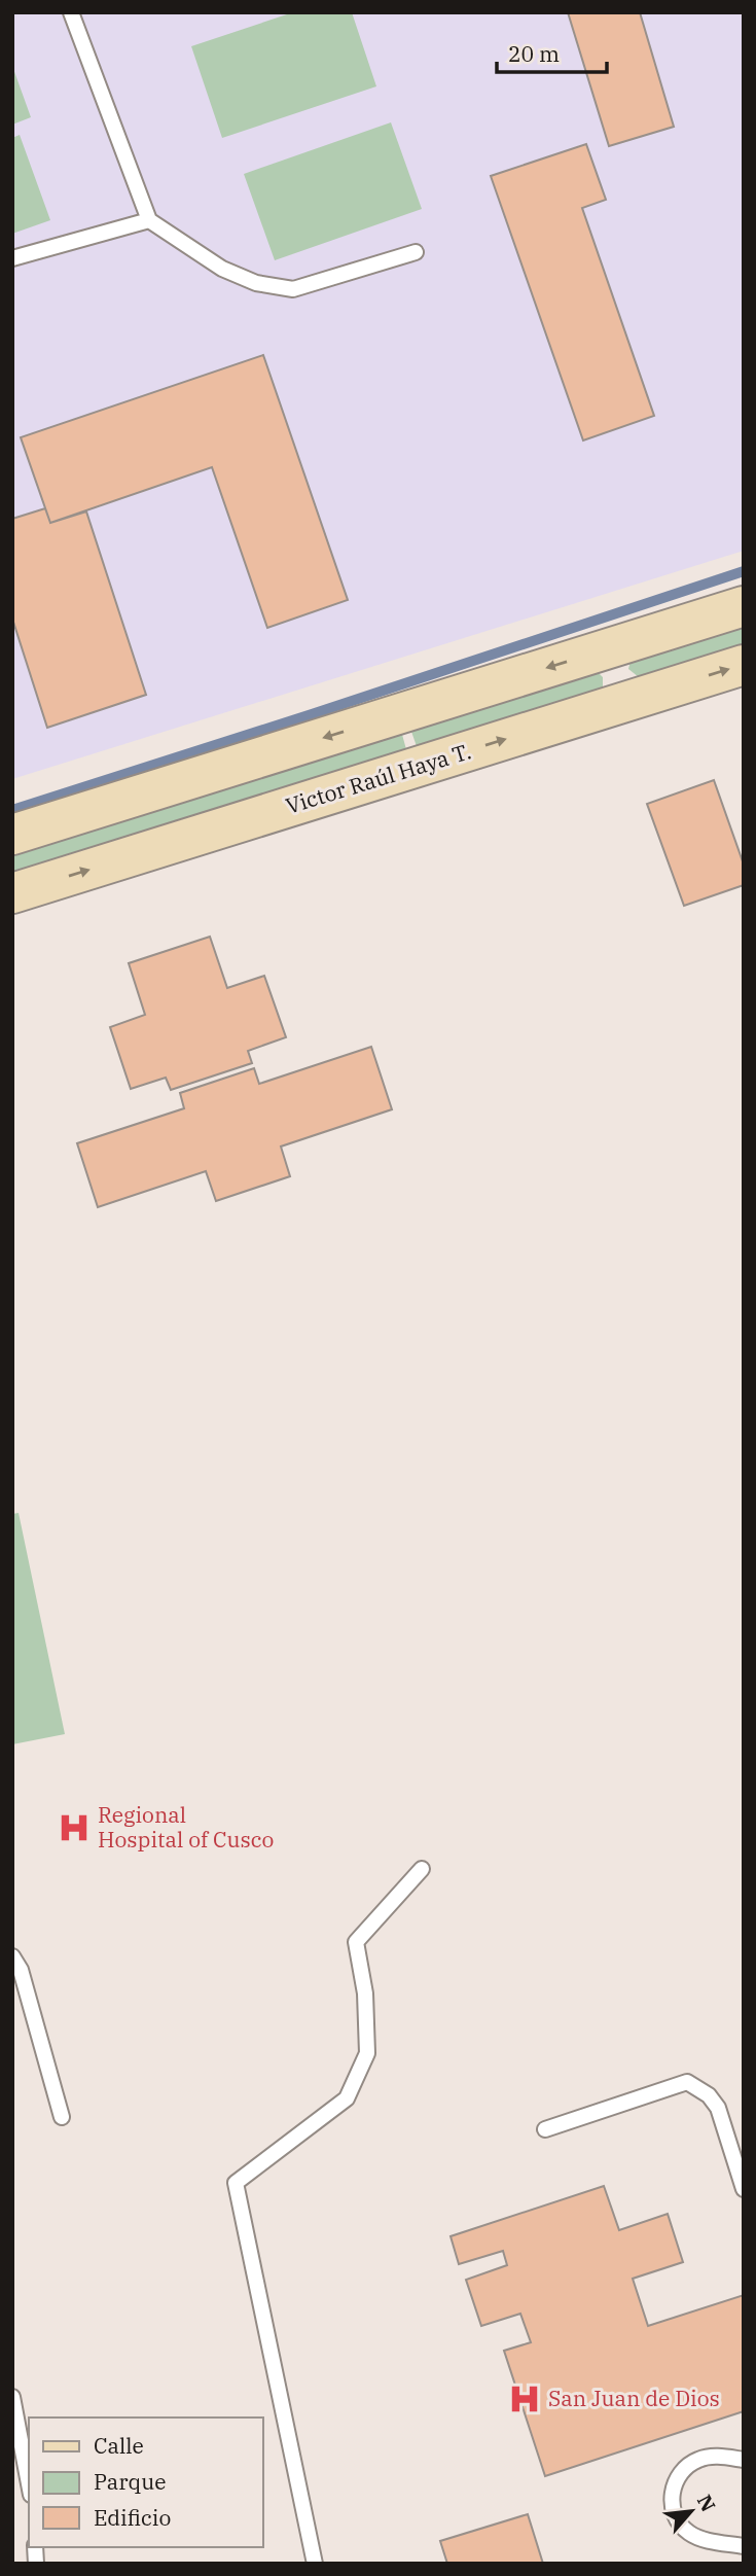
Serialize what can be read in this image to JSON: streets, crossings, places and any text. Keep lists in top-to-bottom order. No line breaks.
{"streets":{"street":["Victor Raúl Haya T."]},"places":{"hospital":["Regional Hospital of Cusco","San Juan de Dios"]},"legend":["Calle","Parque","Edificio"],"scale_bar":"20 m","north":"top right"}
